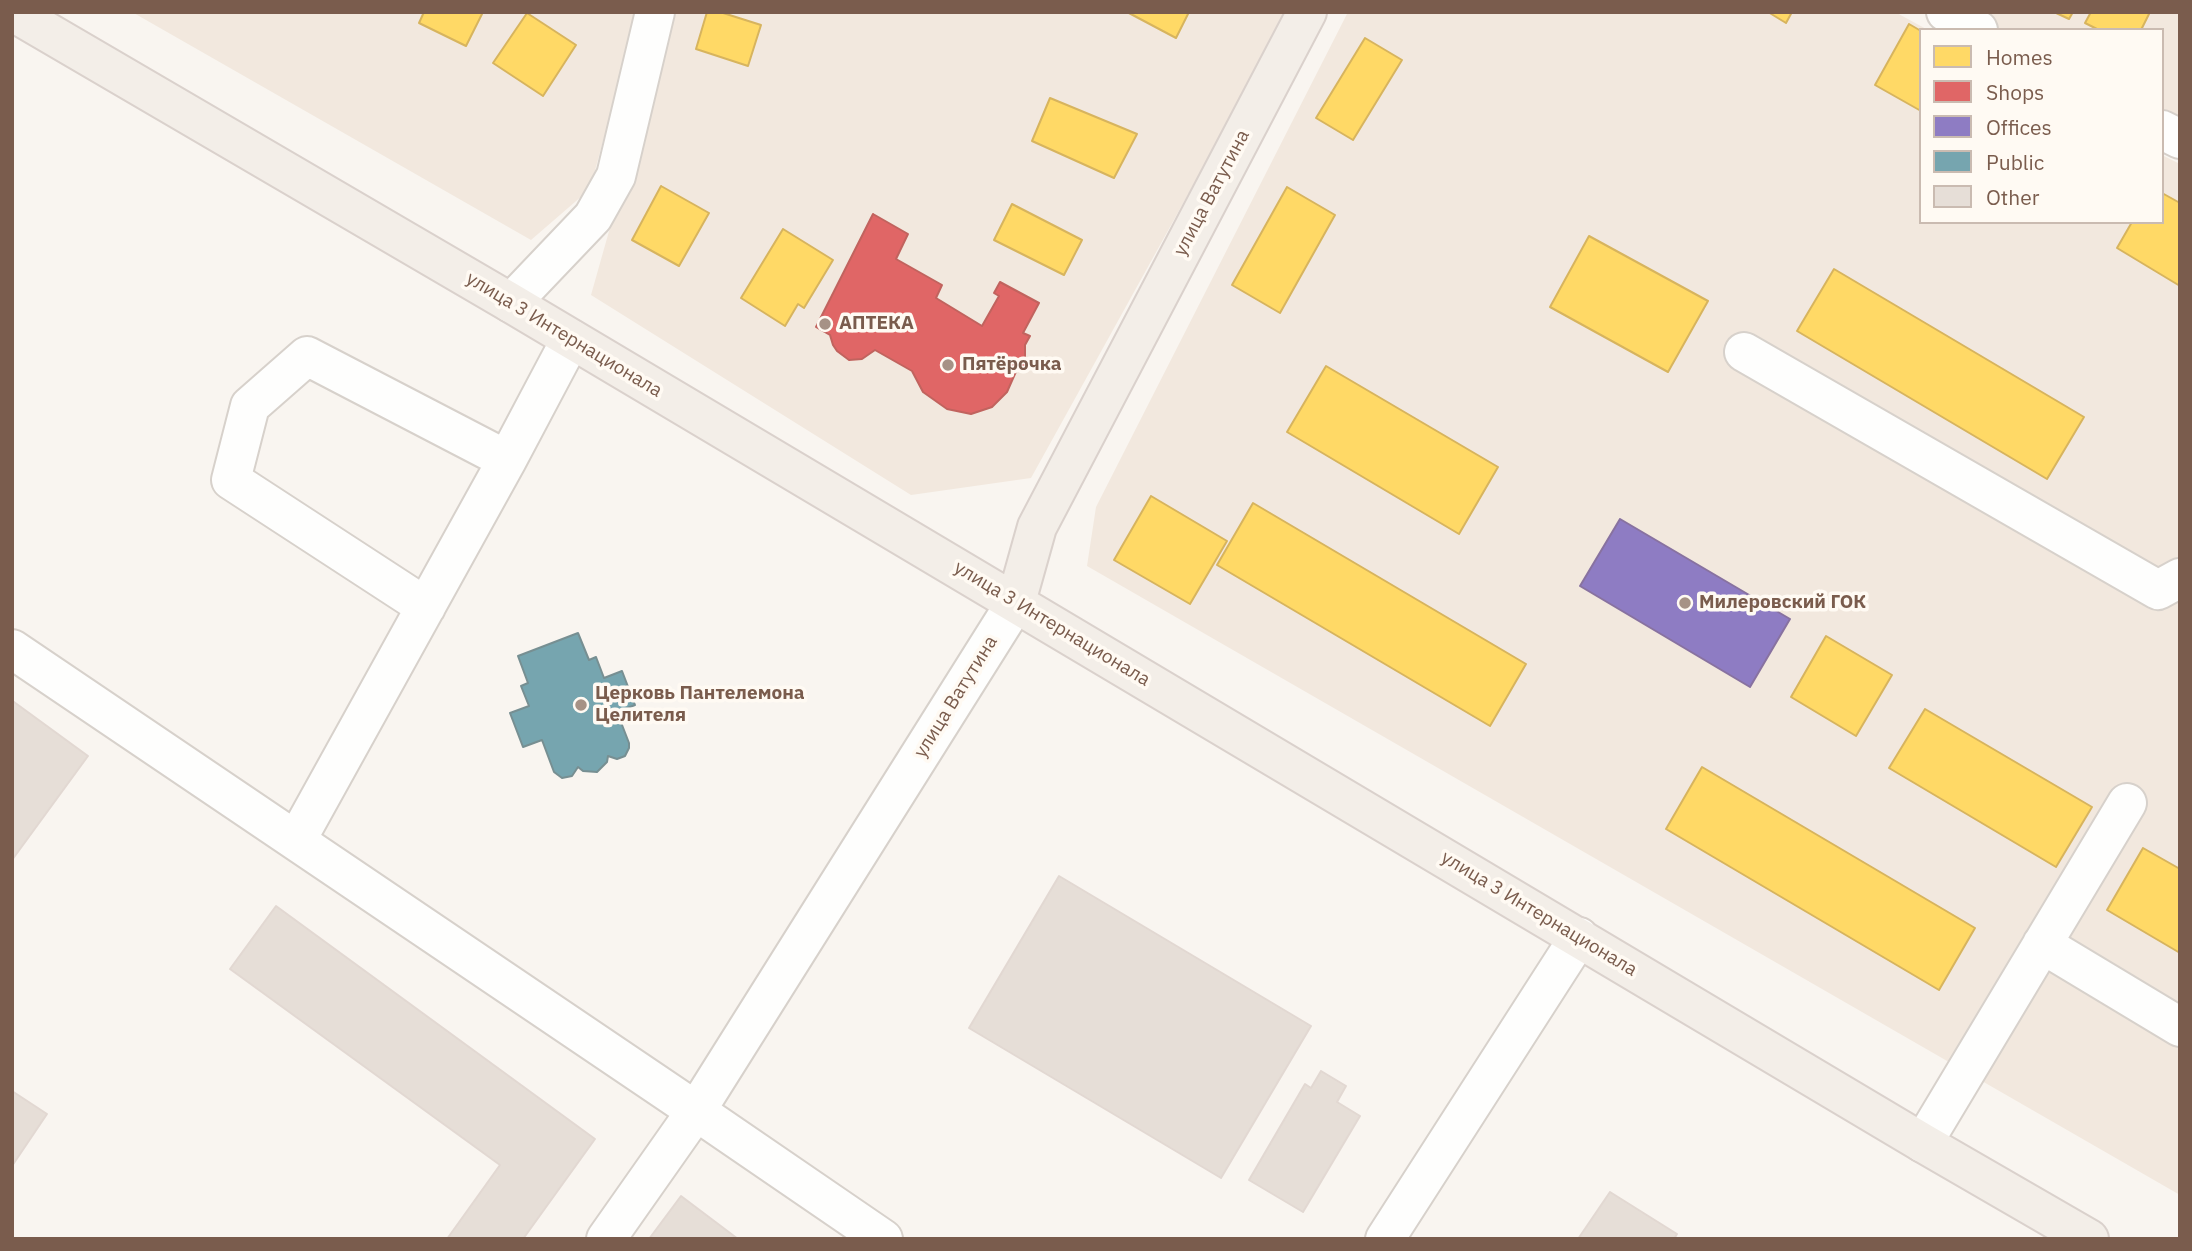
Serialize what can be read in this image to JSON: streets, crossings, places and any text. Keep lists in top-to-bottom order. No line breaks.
{"streets":{"main road":["улица Ватутина","улица 3 Интернационала"]},"crossings":[["улица Ватутина","улица 3 Интернационала"]],"places":["АПТЕКА","Пятёрочка","Милеровский ГОК","Церковь Пантелемона Целителя"],"legend":["Homes","Shops","Offices","Public","Other"]}
